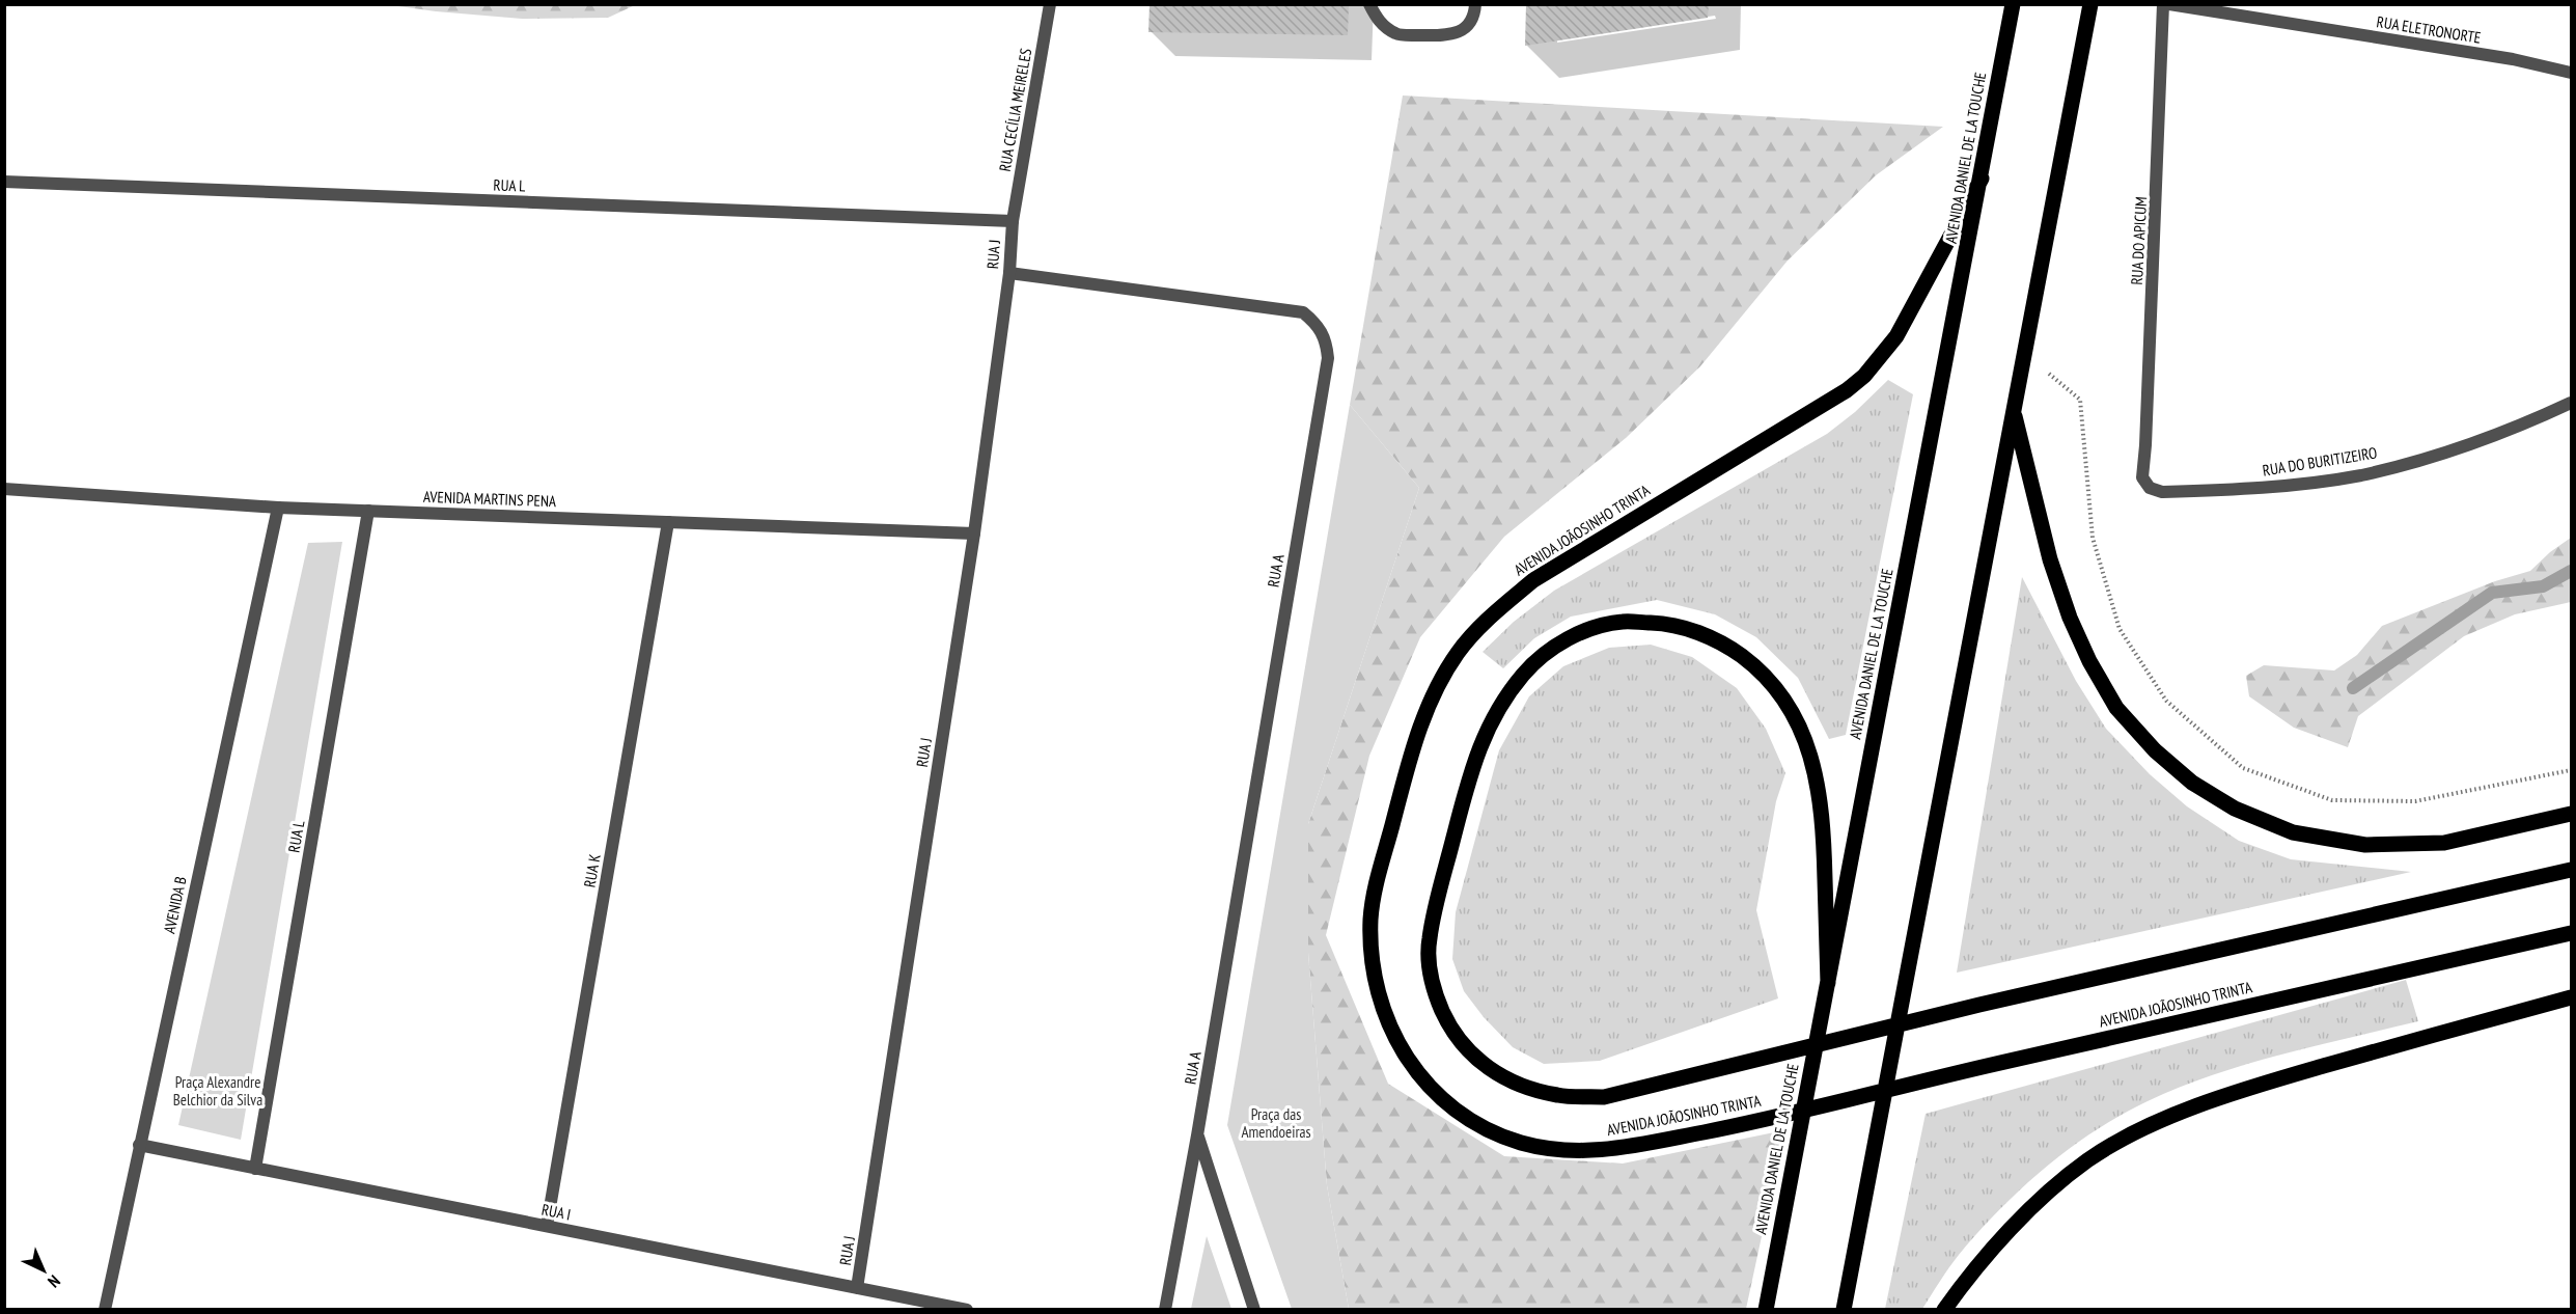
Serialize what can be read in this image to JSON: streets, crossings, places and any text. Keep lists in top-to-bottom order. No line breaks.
{"streets":{"main road":["AVENIDA DANIEL DE LA TOUCHE","AVENIDA JOÃOSINHO TRINTA"],"street":["RUA ELETRONORTE","RUA CECÍLIA MEIRELES","RUA L","RUA DO APICUM","RUA J","RUA DO BURITIZEIRO","AVENIDA MARTINS PENA","RUA A","RUA K","AVENIDA B","RUA I"]},"crossings":[["RUA CECÍLIA MEIRELES","RUA L"],["RUA CECÍLIA MEIRELES","RUA J"],["AVENIDA DANIEL DE LA TOUCHE","AVENIDA JOÃOSINHO TRINTA"],["RUA L","RUA J"],["RUA L","AVENIDA MARTINS PENA"],["RUA L","RUA I"],["RUA DO APICUM","RUA DO BURITIZEIRO"],["RUA J","AVENIDA MARTINS PENA"],["RUA J","RUA A"],["RUA J","RUA I"],["AVENIDA MARTINS PENA","RUA K"],["AVENIDA MARTINS PENA","AVENIDA B"],["RUA K","RUA I"],["AVENIDA B","RUA I"]],"parks":["Praça Alexandre Belchior da Silva","Praça das Amendoeiras"],"north":"bottom right"}
